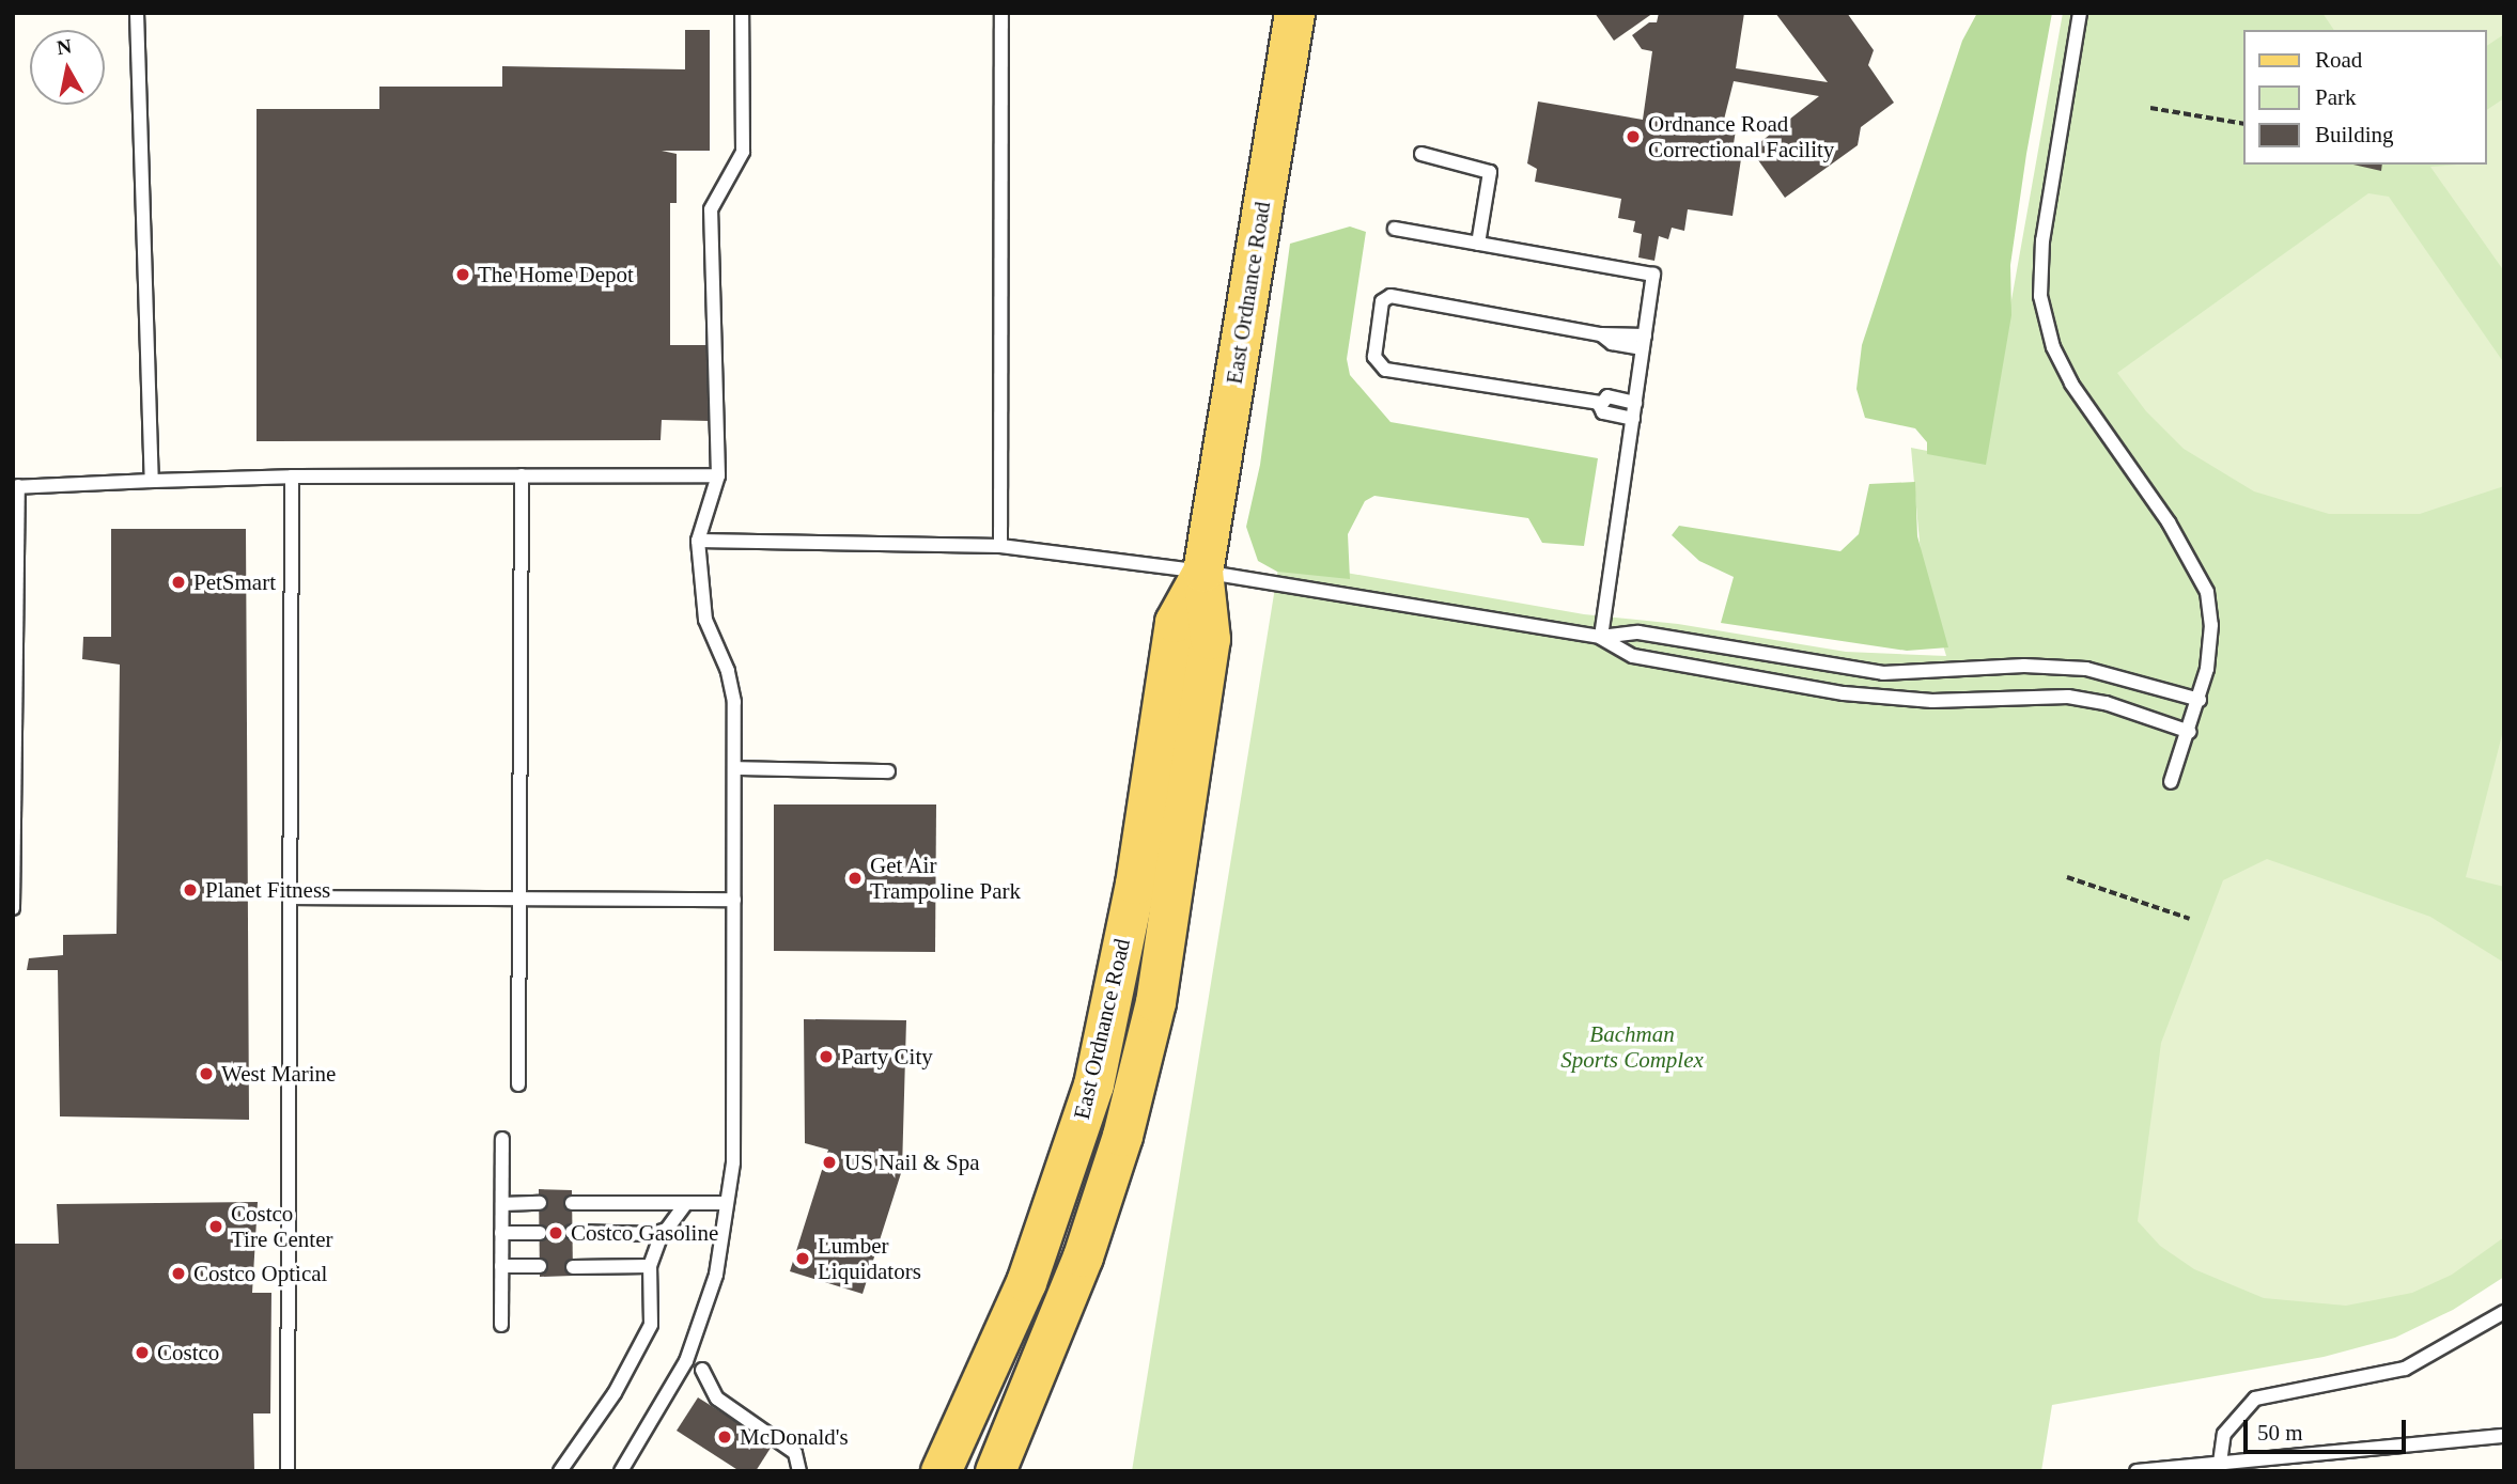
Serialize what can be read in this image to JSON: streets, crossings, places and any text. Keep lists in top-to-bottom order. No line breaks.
{"streets":{"main road":["East Ordnance Road"]},"parks":["Bachman Sports Complex"],"places":["Ordnance Road Correctional Facility","The Home Depot","PetSmart","Get Air Trampoline Park","Planet Fitness","Party City","West Marine","US Nail & Spa","Costco Tire Center","Costco Gasoline","Lumber Liquidators","Costco Optical","Costco","McDonald's"],"legend":["Road","Park","Building"],"scale_bar":"50 m","north":"top"}
